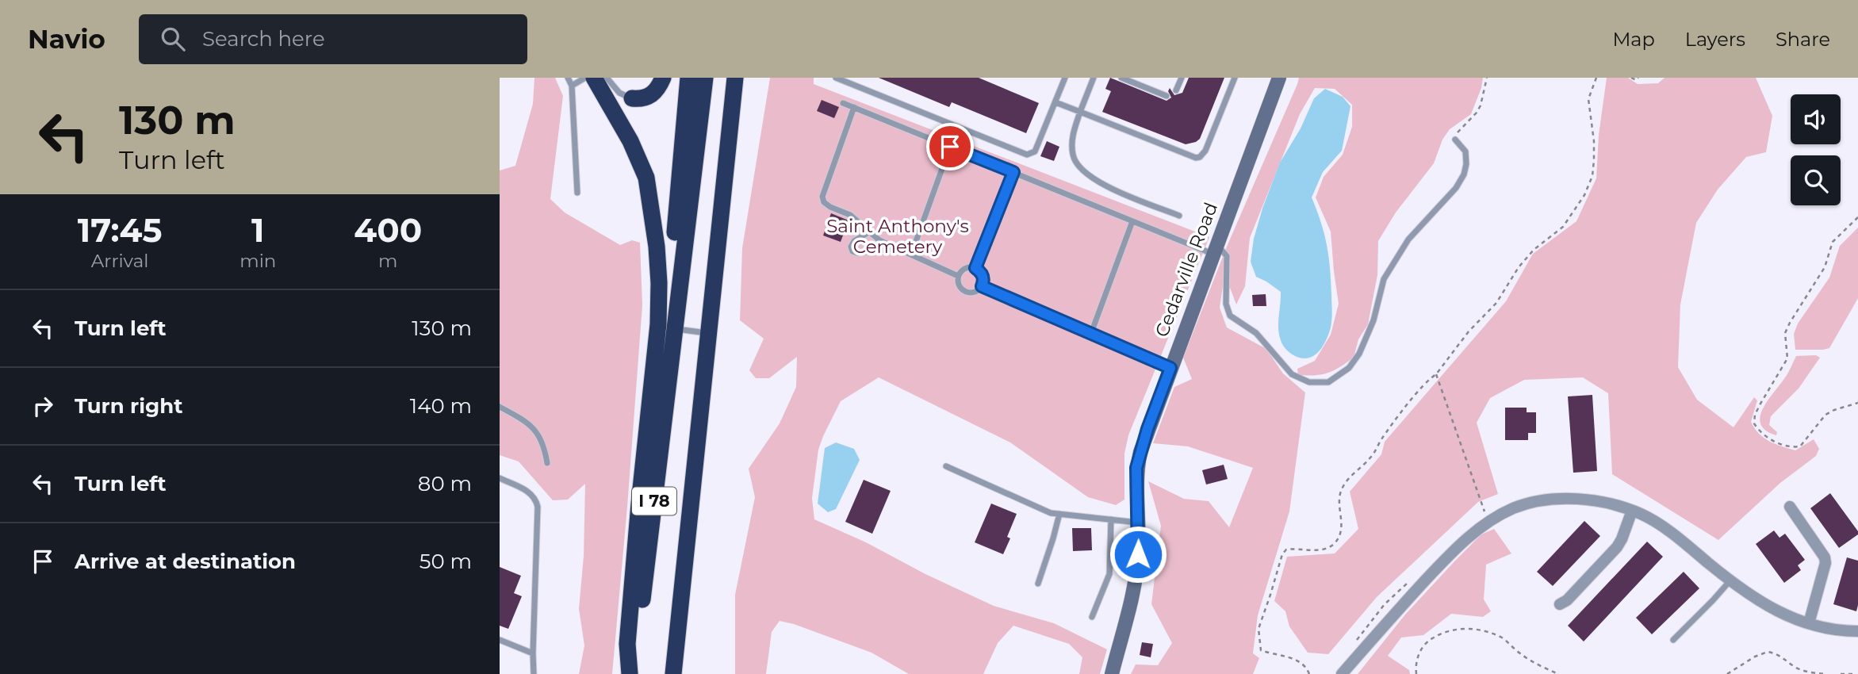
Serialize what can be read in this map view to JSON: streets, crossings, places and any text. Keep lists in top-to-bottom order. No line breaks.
{"streets":{"highway":["I 78"],"main road":["Cedarville Road"]},"parks":["Saint Anthony's Cemetery"],"page":{"header":"Navio","search":"Search here","nav":["Map","Layers","Share"],"turn":["130 m","Turn left"],"eta":["17:45","Arrival","1","min","400","m"],"list":[{"name":"Turn left","value":"130 m"},{"name":"Turn right","value":"140 m"},{"name":"Turn left","value":"80 m"},{"name":"Arrive at destination","value":"50 m"}]}}
